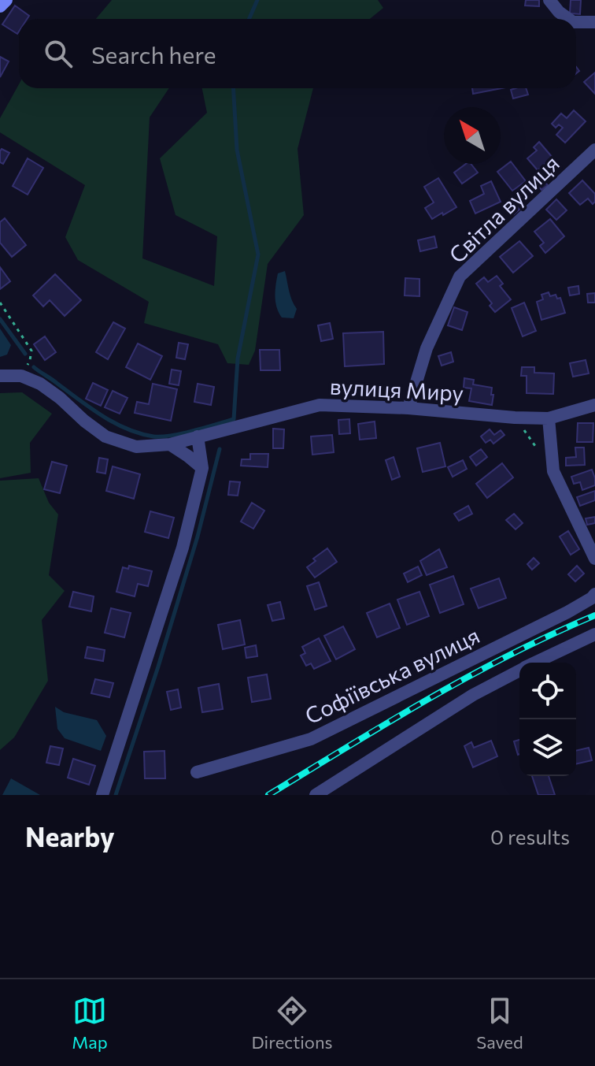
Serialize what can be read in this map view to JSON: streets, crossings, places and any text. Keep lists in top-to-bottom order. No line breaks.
{"streets":{"street":["Світла вулиця","вулиця Миру","Софіївська вулиця"]},"crossings":[["Світла вулиця","вулиця Миру"]],"north":"top left","page":{"search":"Search here","heading":["Nearby","0 results"],"nav":["Map","Directions","Saved"]}}
